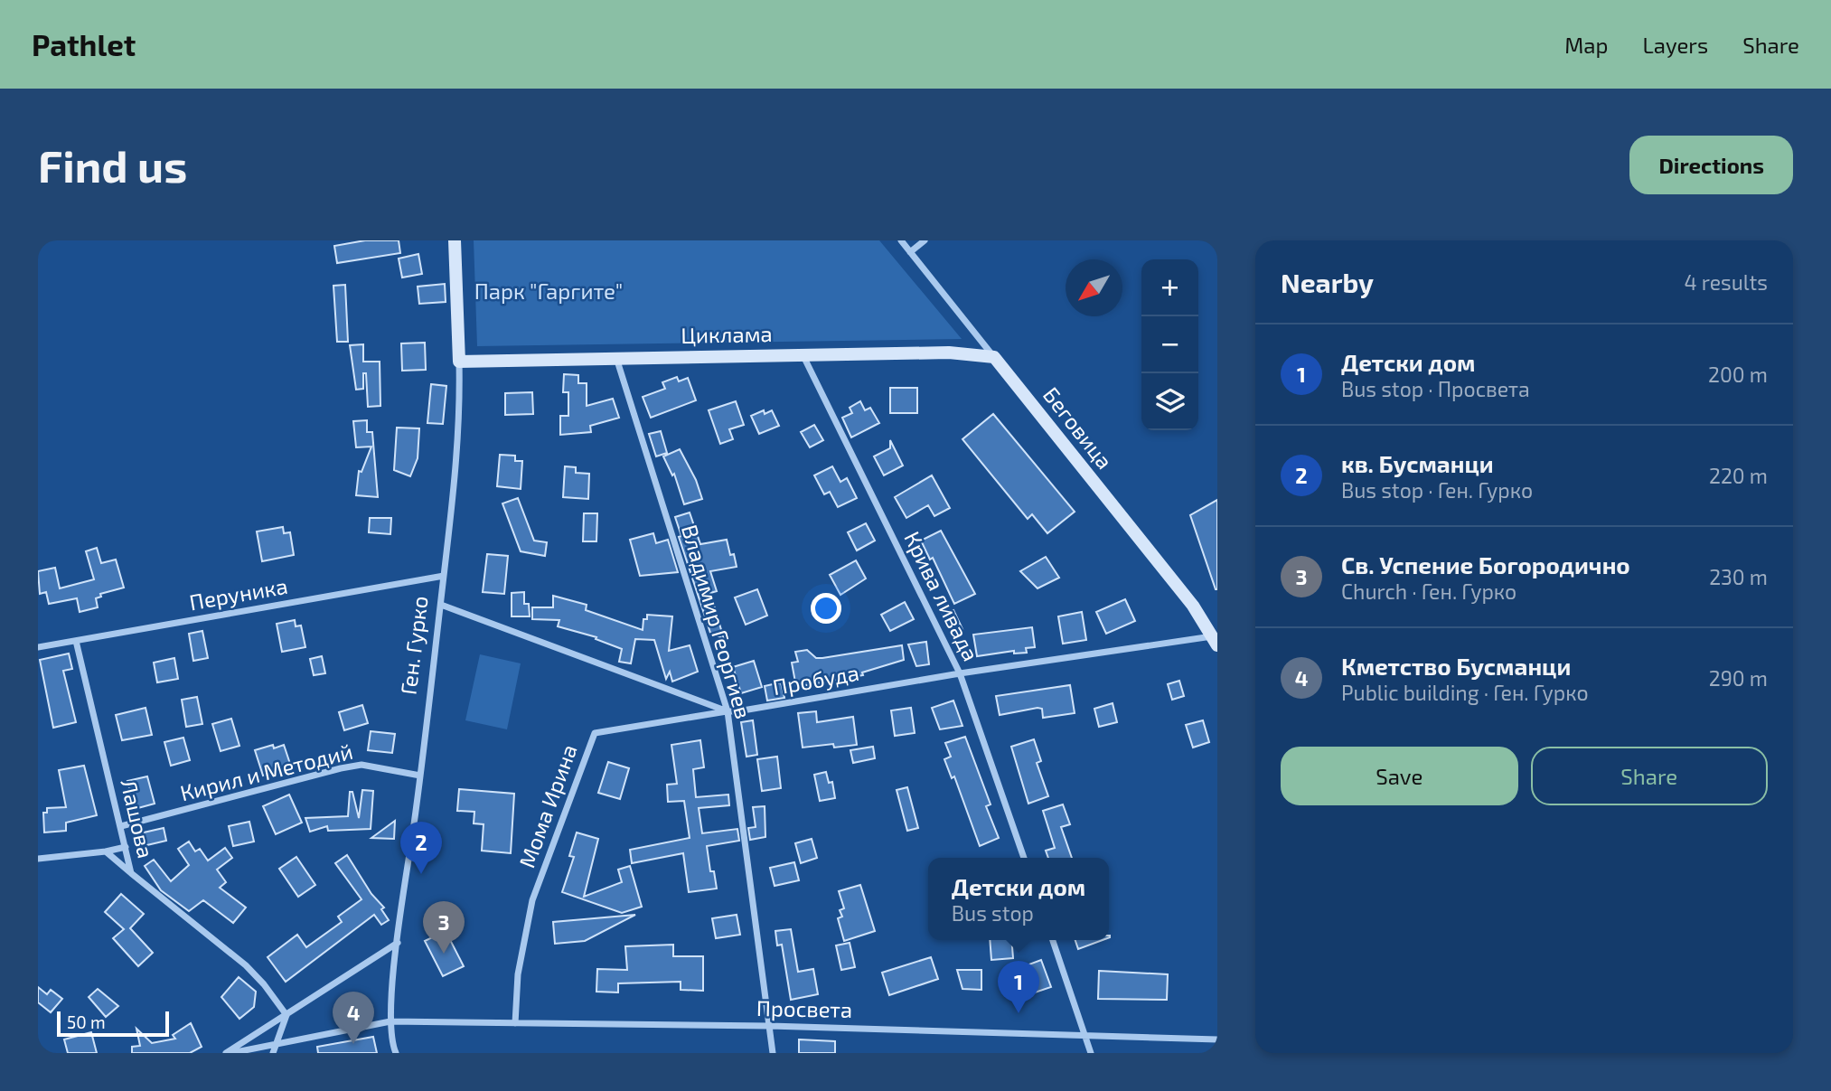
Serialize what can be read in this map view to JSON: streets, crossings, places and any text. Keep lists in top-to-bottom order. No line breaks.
{"streets":{"street":["Циклама","Беговица","Перуника","Крива ливада","Владимир Георгиев","Ген. Гурко","Пробуда","Кирил и Методий","Мома Ирина","Лашова","Просвета"]},"crossings":[["Циклама","Беговица"],["Циклама","Крива ливада"],["Циклама","Владимир Георгиев"],["Циклама","Ген. Гурко"],["Беговица","Пробуда"],["Перуника","Ген. Гурко"],["Перуника","Лашова"],["Крива ливада","Пробуда"],["Владимир Георгиев","Пробуда"],["Владимир Георгиев","Мома Ирина"],["Владимир Георгиев","Просвета"],["Ген. Гурко","Пробуда"],["Ген. Гурко","Кирил и Методий"],["Ген. Гурко","Просвета"],["Пробуда","Мома Ирина"],["Кирил и Методий","Лашова"],["Мома Ирина","Просвета"]],"parks":["Парк \"Гаргите\""],"scale_bar":"50 m","north":"bottom left","page":{"header":"Pathlet","nav":["Map","Layers","Share"],"buttons":["Directions",["Save","Share"]],"title":"Find us","heading":["Nearby","4 results"],"map_buttons":["+","−"],"list":[{"mark":"1","name":"Детски дом","note":"Bus stop · Просвета","value":"200 m"},{"mark":"2","name":"кв. Бусманци","note":"Bus stop · Ген. Гурко","value":"220 m"},{"mark":"3","name":"Св. Успение Богородично","note":"Church · Ген. Гурко","value":"230 m"},{"mark":"4","name":"Кметство Бусманци","note":"Public building · Ген. Гурко","value":"290 m"}],"pins":["2","3","1","4"],"popup":["Детски дом","Bus stop"],"scale":"50 m"}}
